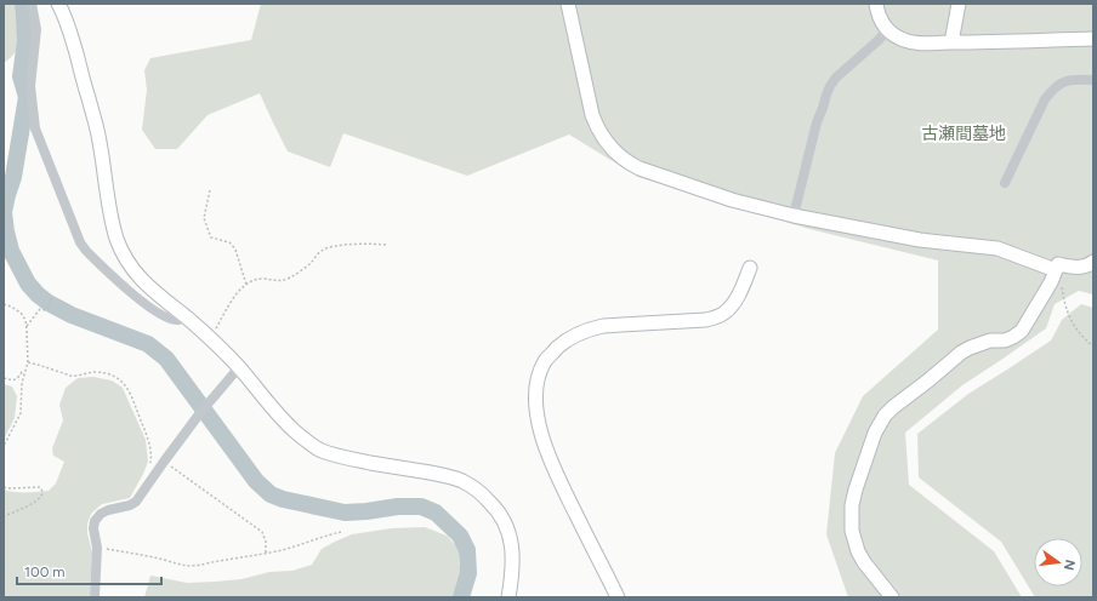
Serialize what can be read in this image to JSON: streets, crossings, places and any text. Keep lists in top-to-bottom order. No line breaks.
{"parks":["古瀬間墓地"],"scale_bar":"100 m","north":"right"}
